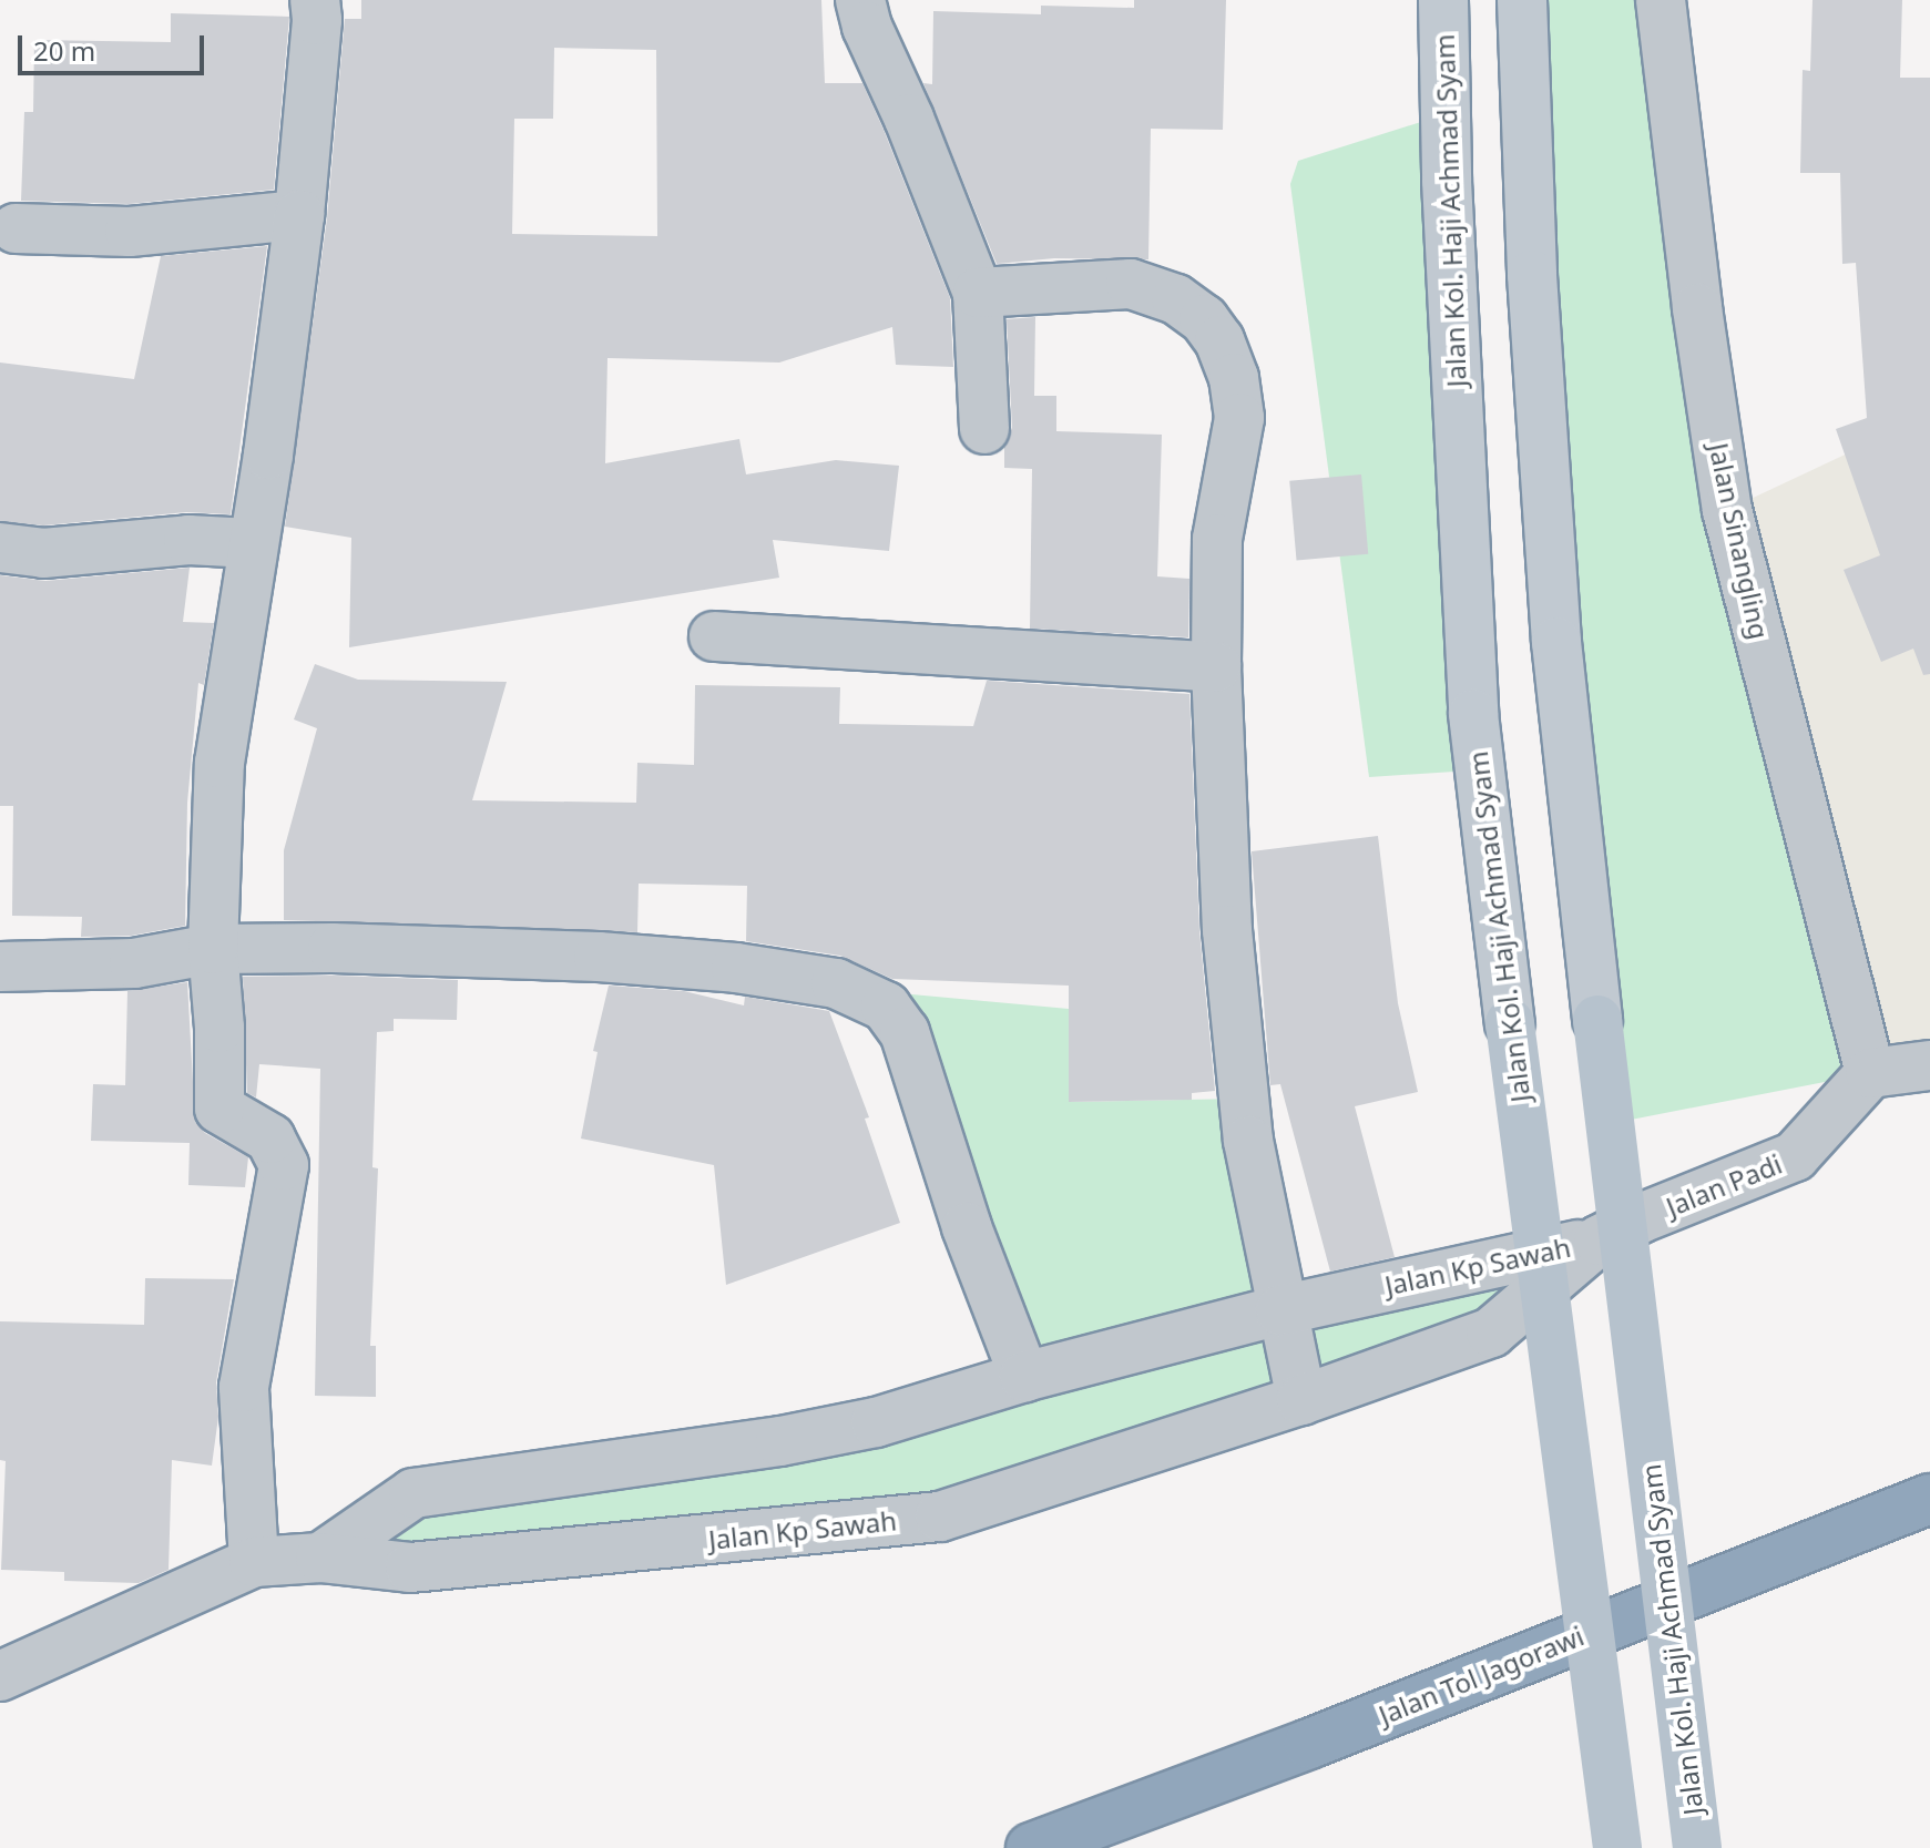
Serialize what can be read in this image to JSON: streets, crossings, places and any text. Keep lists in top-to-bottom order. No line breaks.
{"streets":{"highway":["Jalan Tol Jagorawi"],"main road":["Jalan Kol. Haji Achmad Syam"],"street":["Jalan Sinangling","Jalan Padi","Jalan Kp Sawah"]},"crossings":[["Jalan Sinangling","Jalan Padi"],["Jalan Padi","Jalan Kp Sawah"]],"scale_bar":"20 m"}
